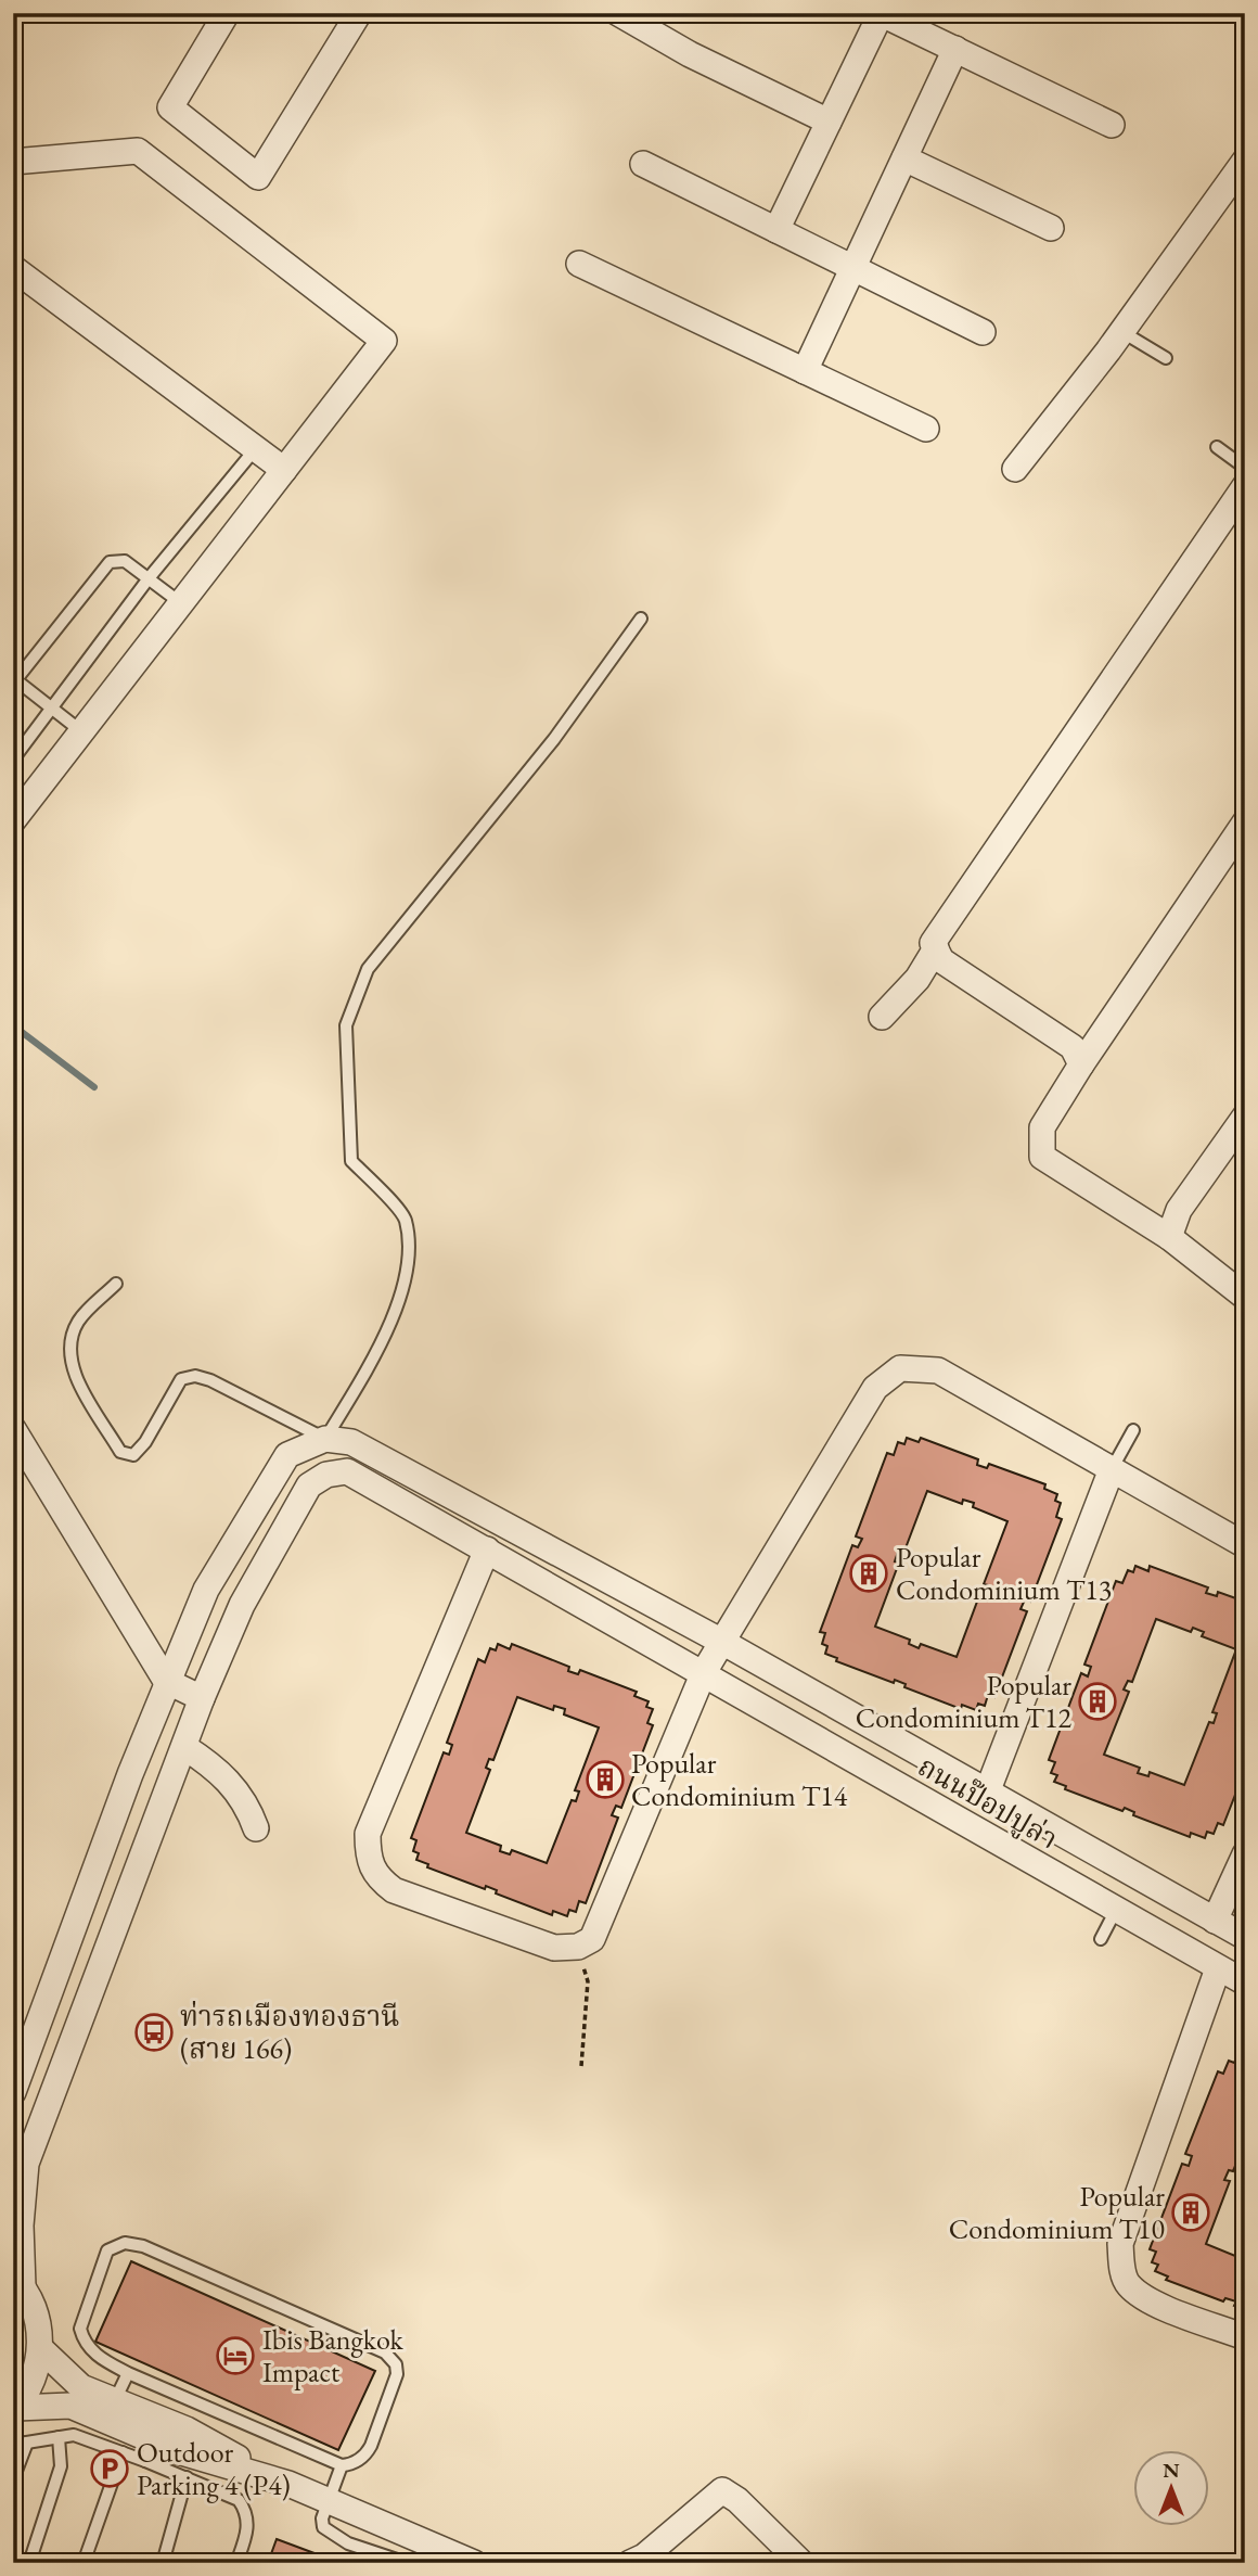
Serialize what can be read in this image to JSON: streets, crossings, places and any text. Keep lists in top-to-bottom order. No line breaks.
{"streets":{"street":["ถนนป๊อปปูล่า"]},"places":{"building":["Popular Condominium T13","Popular Condominium T12","Popular Condominium T14","Popular Condominium T10"],"bus stop":["ท่ารถเมืองทองธานี (สาย 166)"],"hotel":["Ibis Bangkok Impact"],"parking":["Outdoor Parking 4 (P4)"]},"north":"top"}
